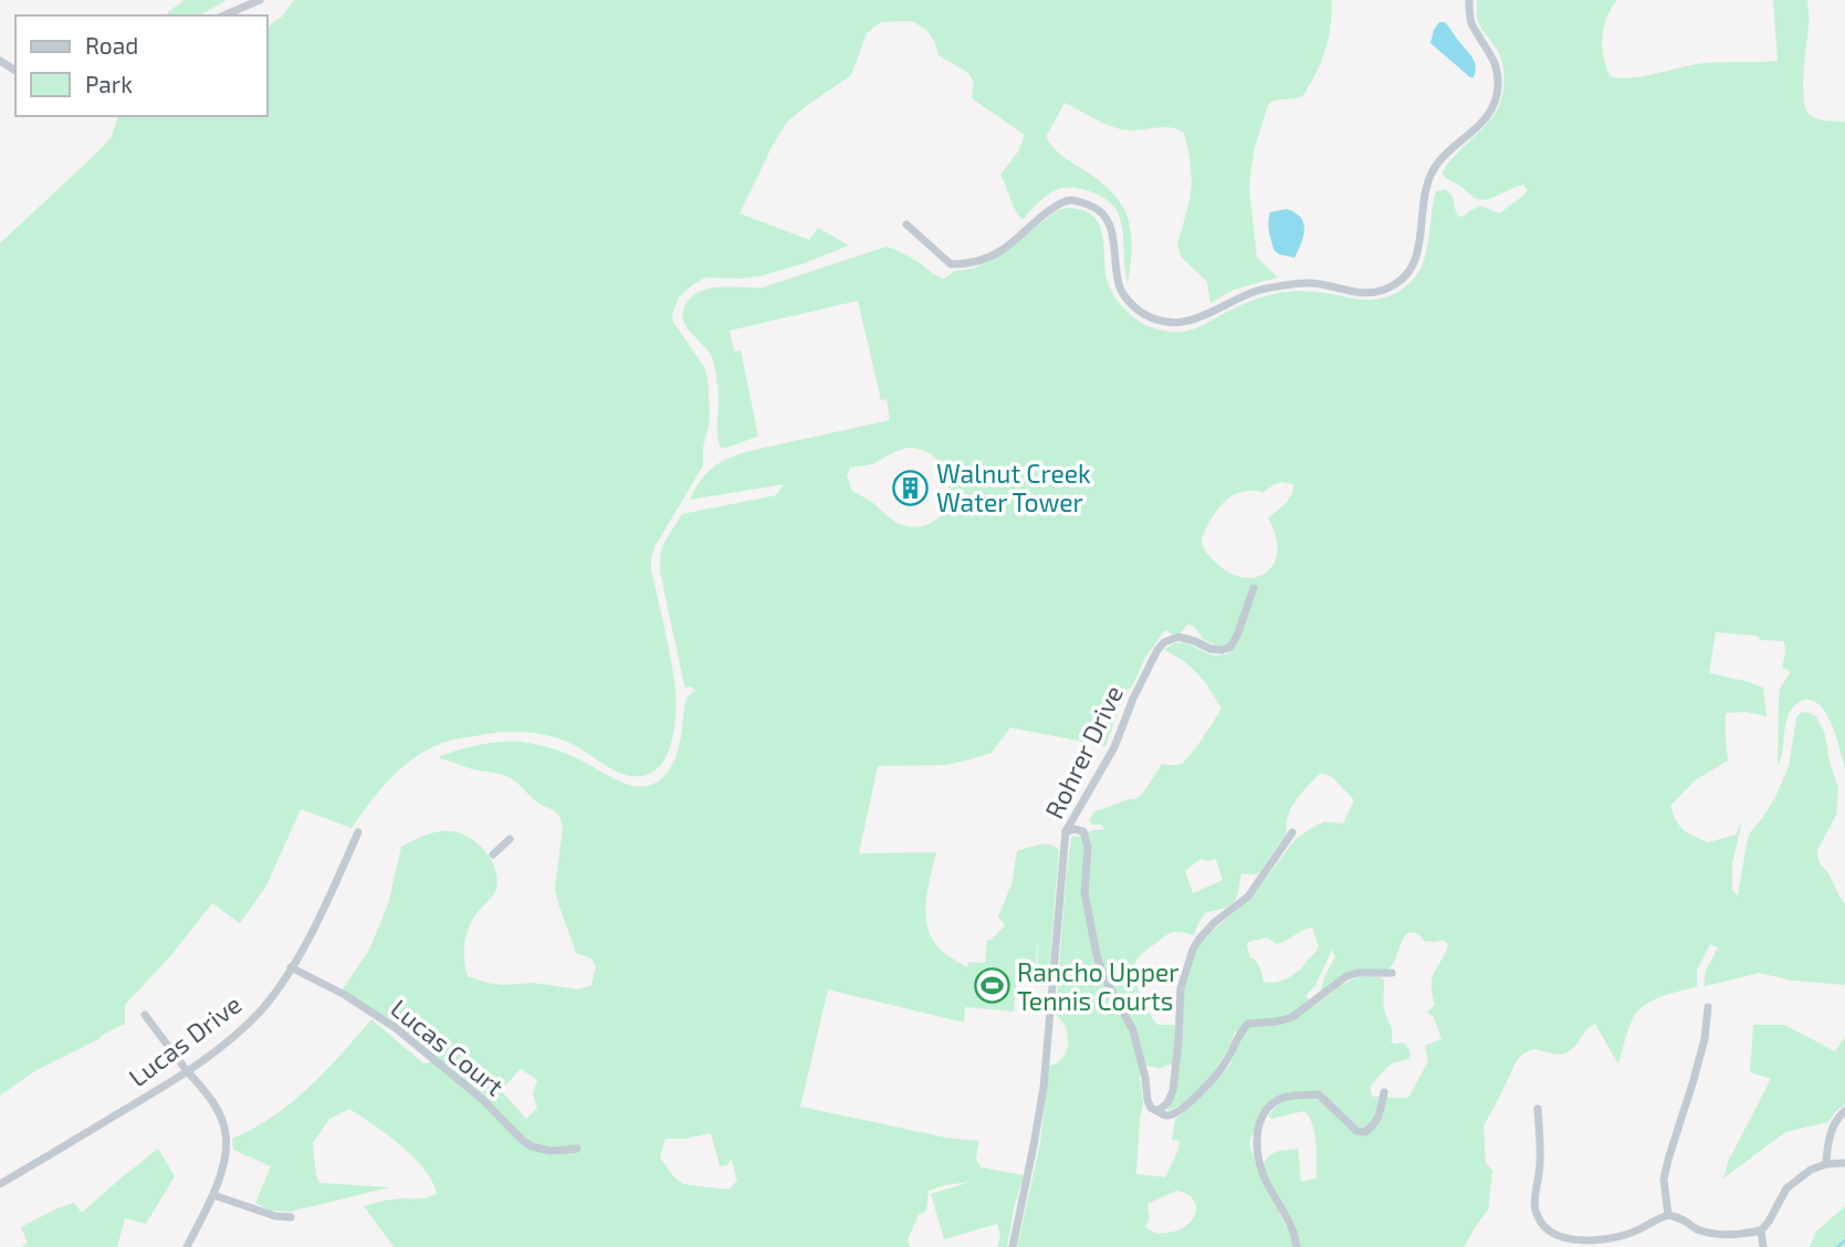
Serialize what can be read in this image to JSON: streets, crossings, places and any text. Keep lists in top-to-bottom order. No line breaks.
{"streets":{"street":["Rohrer Drive","Lucas Drive","Lucas Court"]},"crossings":[["Lucas Drive","Lucas Court"]],"places":{"building":["Walnut Creek Water Tower"],"sports":["Rancho Upper Tennis Courts"]},"legend":["Road","Park"]}
